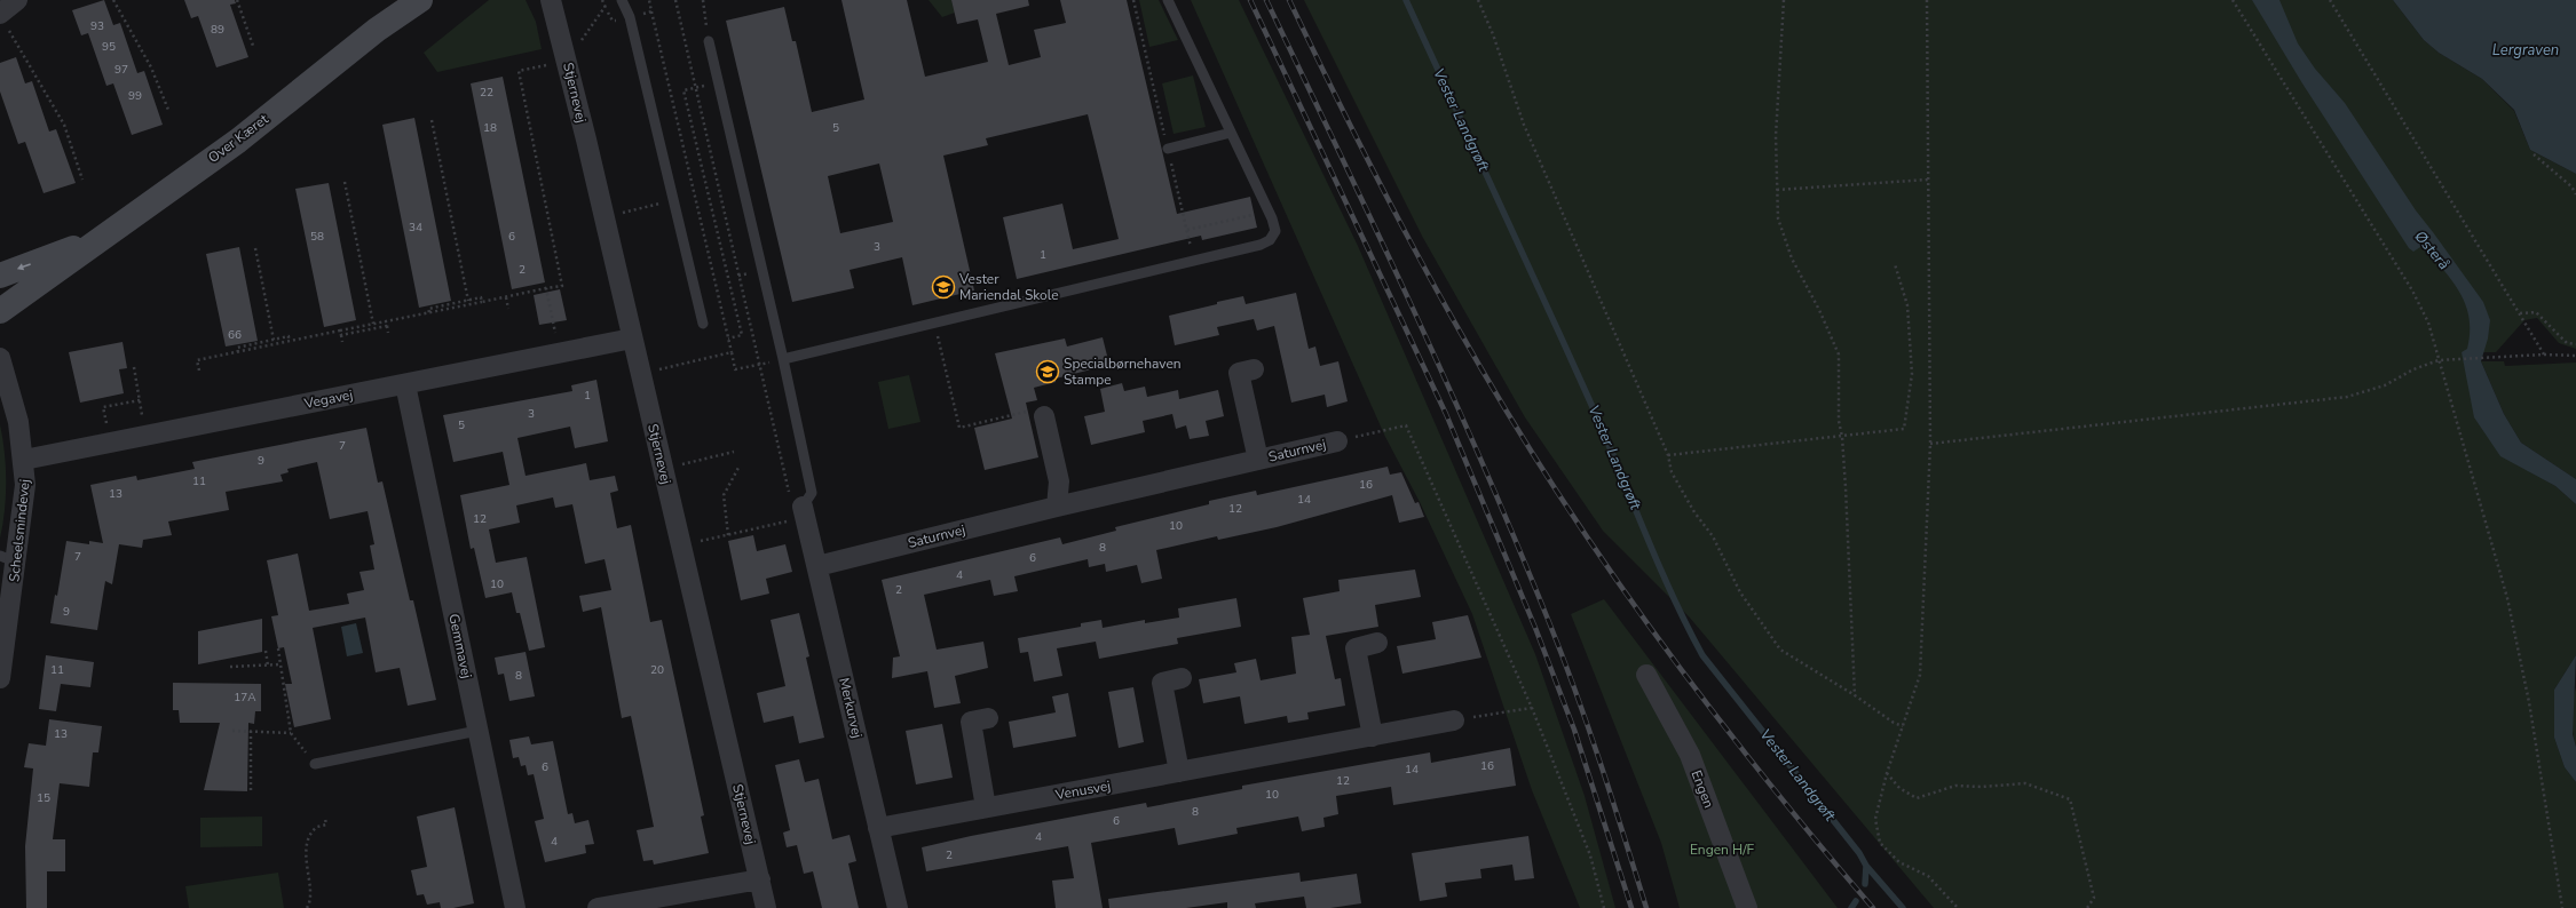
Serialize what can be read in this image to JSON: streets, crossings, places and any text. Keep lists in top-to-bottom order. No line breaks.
{"streets":{"main road":["Over Kæret"],"street":["Stjernevej","Vegavej","Saturnvej","Scheelsmindevej","Gemmavej","Merkurvej","Engen","Venusvej"]},"crossings":[["Stjernevej","Vegavej"],["Vegavej","Scheelsmindevej"],["Vegavej","Gemmavej"],["Saturnvej","Merkurvej"],["Merkurvej","Venusvej"]],"water":["Lergraven","Vester Landgrøft","Østerå"],"parks":["Engen H/F"],"places":{"school or university":["Vester Mariendal Skole","Specialbørnehaven Stampe"]},"house_numbers":["93","89","95","97","22","99","18","5","34","58","6","3","1","2","66","1","3","5","7","9","11","16","13","14","12","12","10","8","7","6","4","10","2","9","11","20","8","17A","13","16","6","14","12","10","15","8","6","4","4","2"]}
